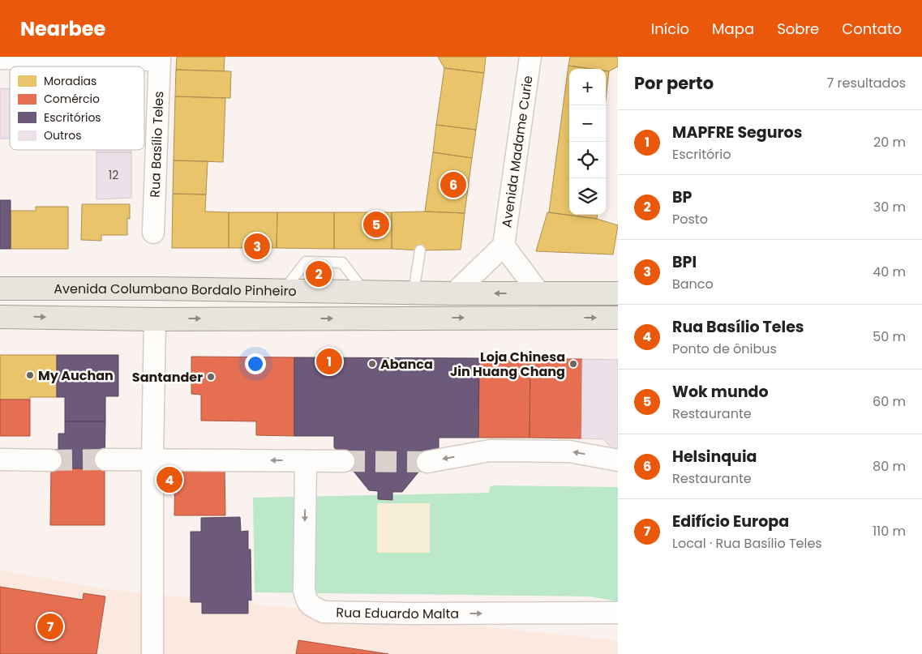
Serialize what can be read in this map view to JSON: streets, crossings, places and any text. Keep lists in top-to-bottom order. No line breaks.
{"streets":{"main road":["Avenida Columbano Bordalo Pinheiro"],"street":["Rua Basílio Teles","Avenida Madame Curie","Rua Eduardo Malta"]},"crossings":[["Avenida Madame Curie","Avenida Columbano Bordalo Pinheiro"]],"places":["Abanca","Loja Chinesa Jin Huang Chang","My Auchan","Santander"],"house_numbers":["12"],"legend":["Moradias","Comércio","Escritórios","Outros"],"page":{"header":"Nearbee","nav":["Início","Mapa","Sobre","Contato"],"heading":["Por perto","7 resultados"],"map_buttons":["+","−"],"list":[{"mark":"1","name":"MAPFRE Seguros","note":"Escritório","value":"20 m"},{"mark":"2","name":"BP","note":"Posto","value":"30 m"},{"mark":"3","name":"BPI","note":"Banco","value":"40 m"},{"mark":"4","name":"Rua Basílio Teles","note":"Ponto de ônibus","value":"50 m"},{"mark":"5","name":"Wok mundo","note":"Restaurante","value":"60 m"},{"mark":"6","name":"Helsinquia","note":"Restaurante","value":"80 m"},{"mark":"7","name":"Edifício Europa","note":"Local · Rua Basílio Teles","value":"110 m"}],"pins":["6","5","3","2","1","4","7"]}}
